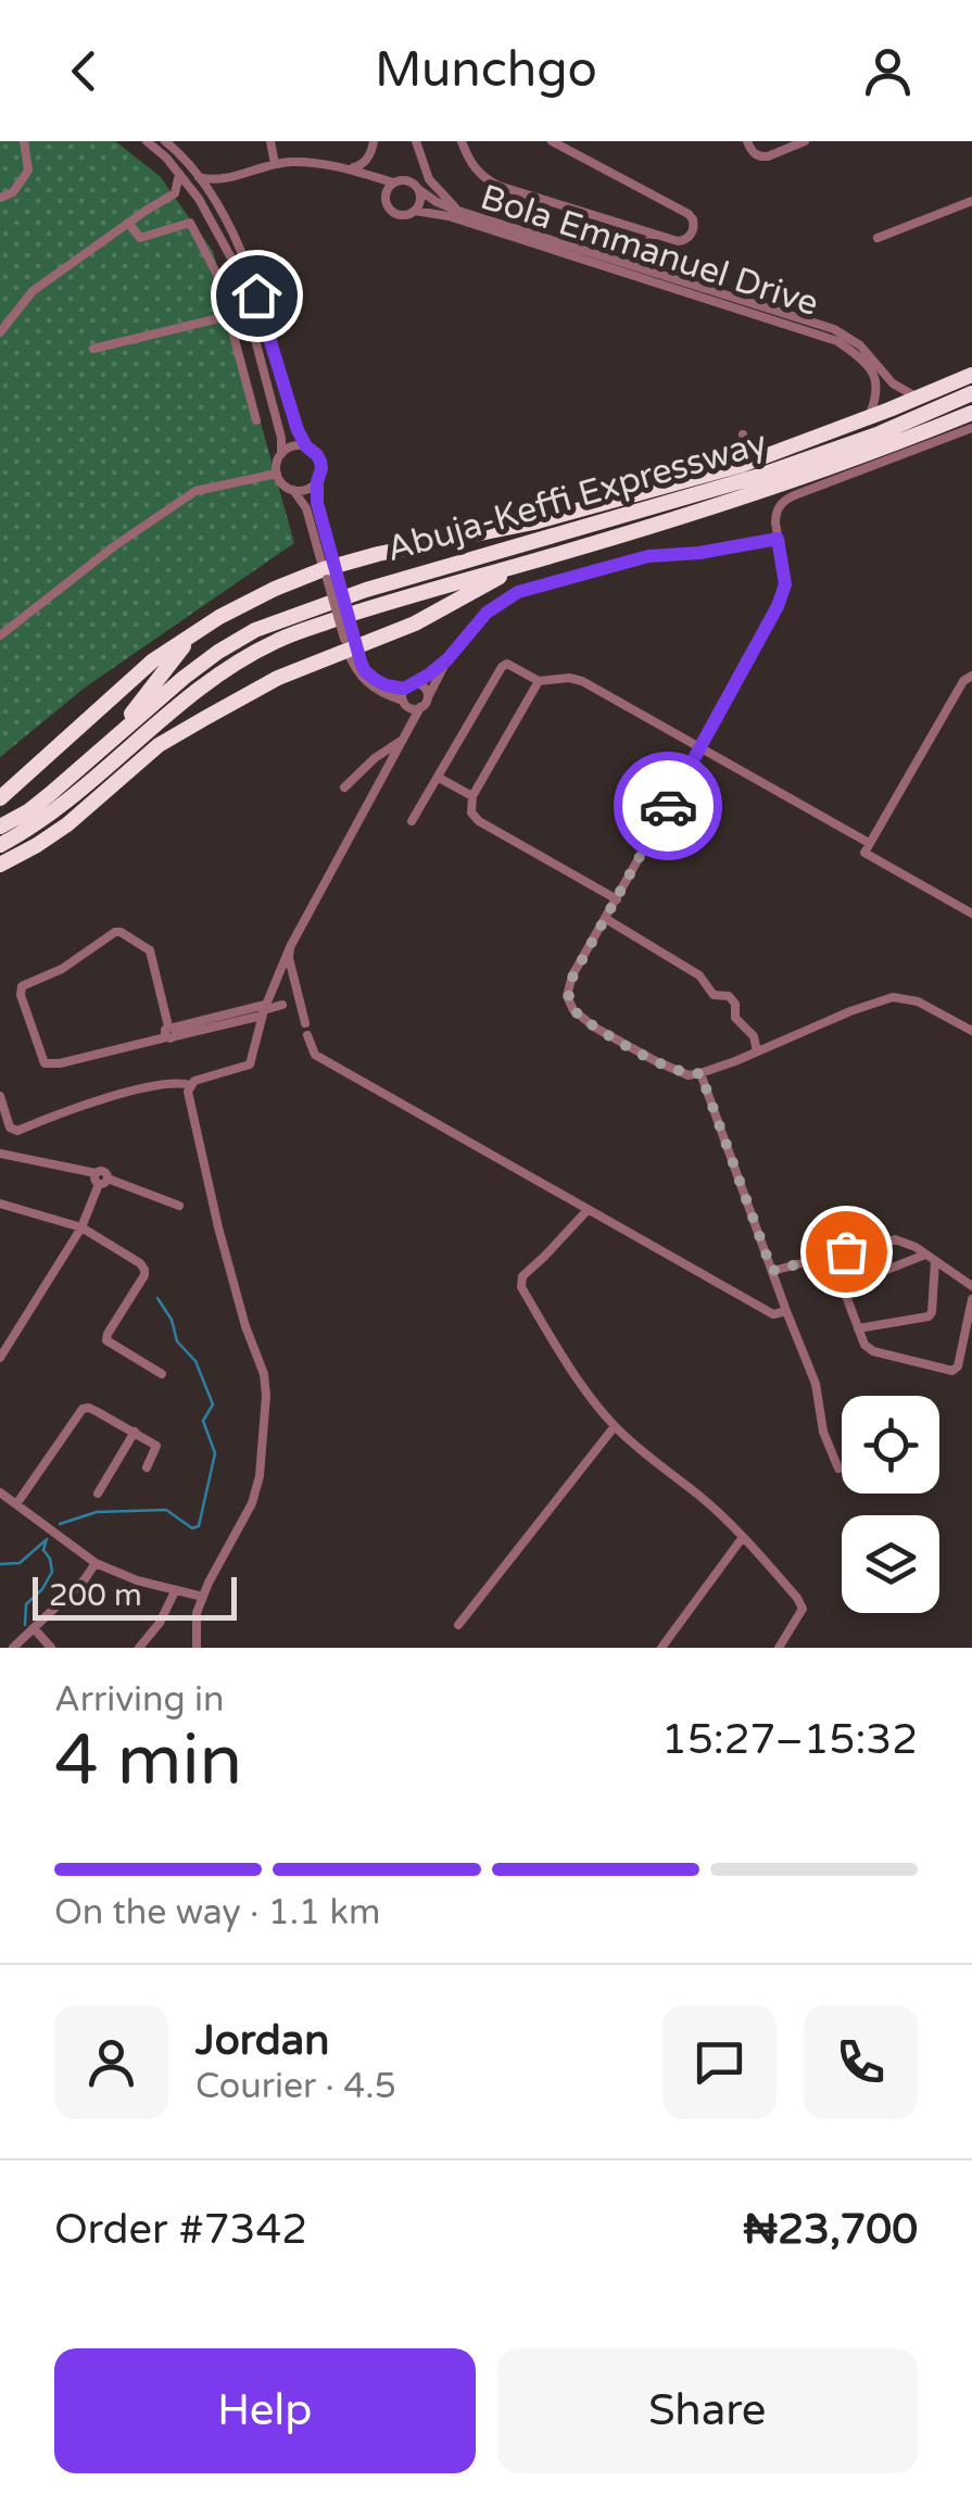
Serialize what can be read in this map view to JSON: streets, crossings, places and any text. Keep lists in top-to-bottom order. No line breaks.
{"streets":{"highway":["Abuja-Keffi Expressway"],"street":["Bola Emmanuel Drive"]},"crossings":[["Bola Emmanuel Drive","Abuja-Keffi Expressway"]],"scale_bar":"200 m","page":{"header":"Munchgo","scale":"200 m","heading":["4 min","Arriving in","15:27–15:32"],"panel":["Jordan","Courier · 4.5","Order #7342","₦23,700"],"bar":"On the way · 1.1 km","buttons":["Help","Share"]}}
